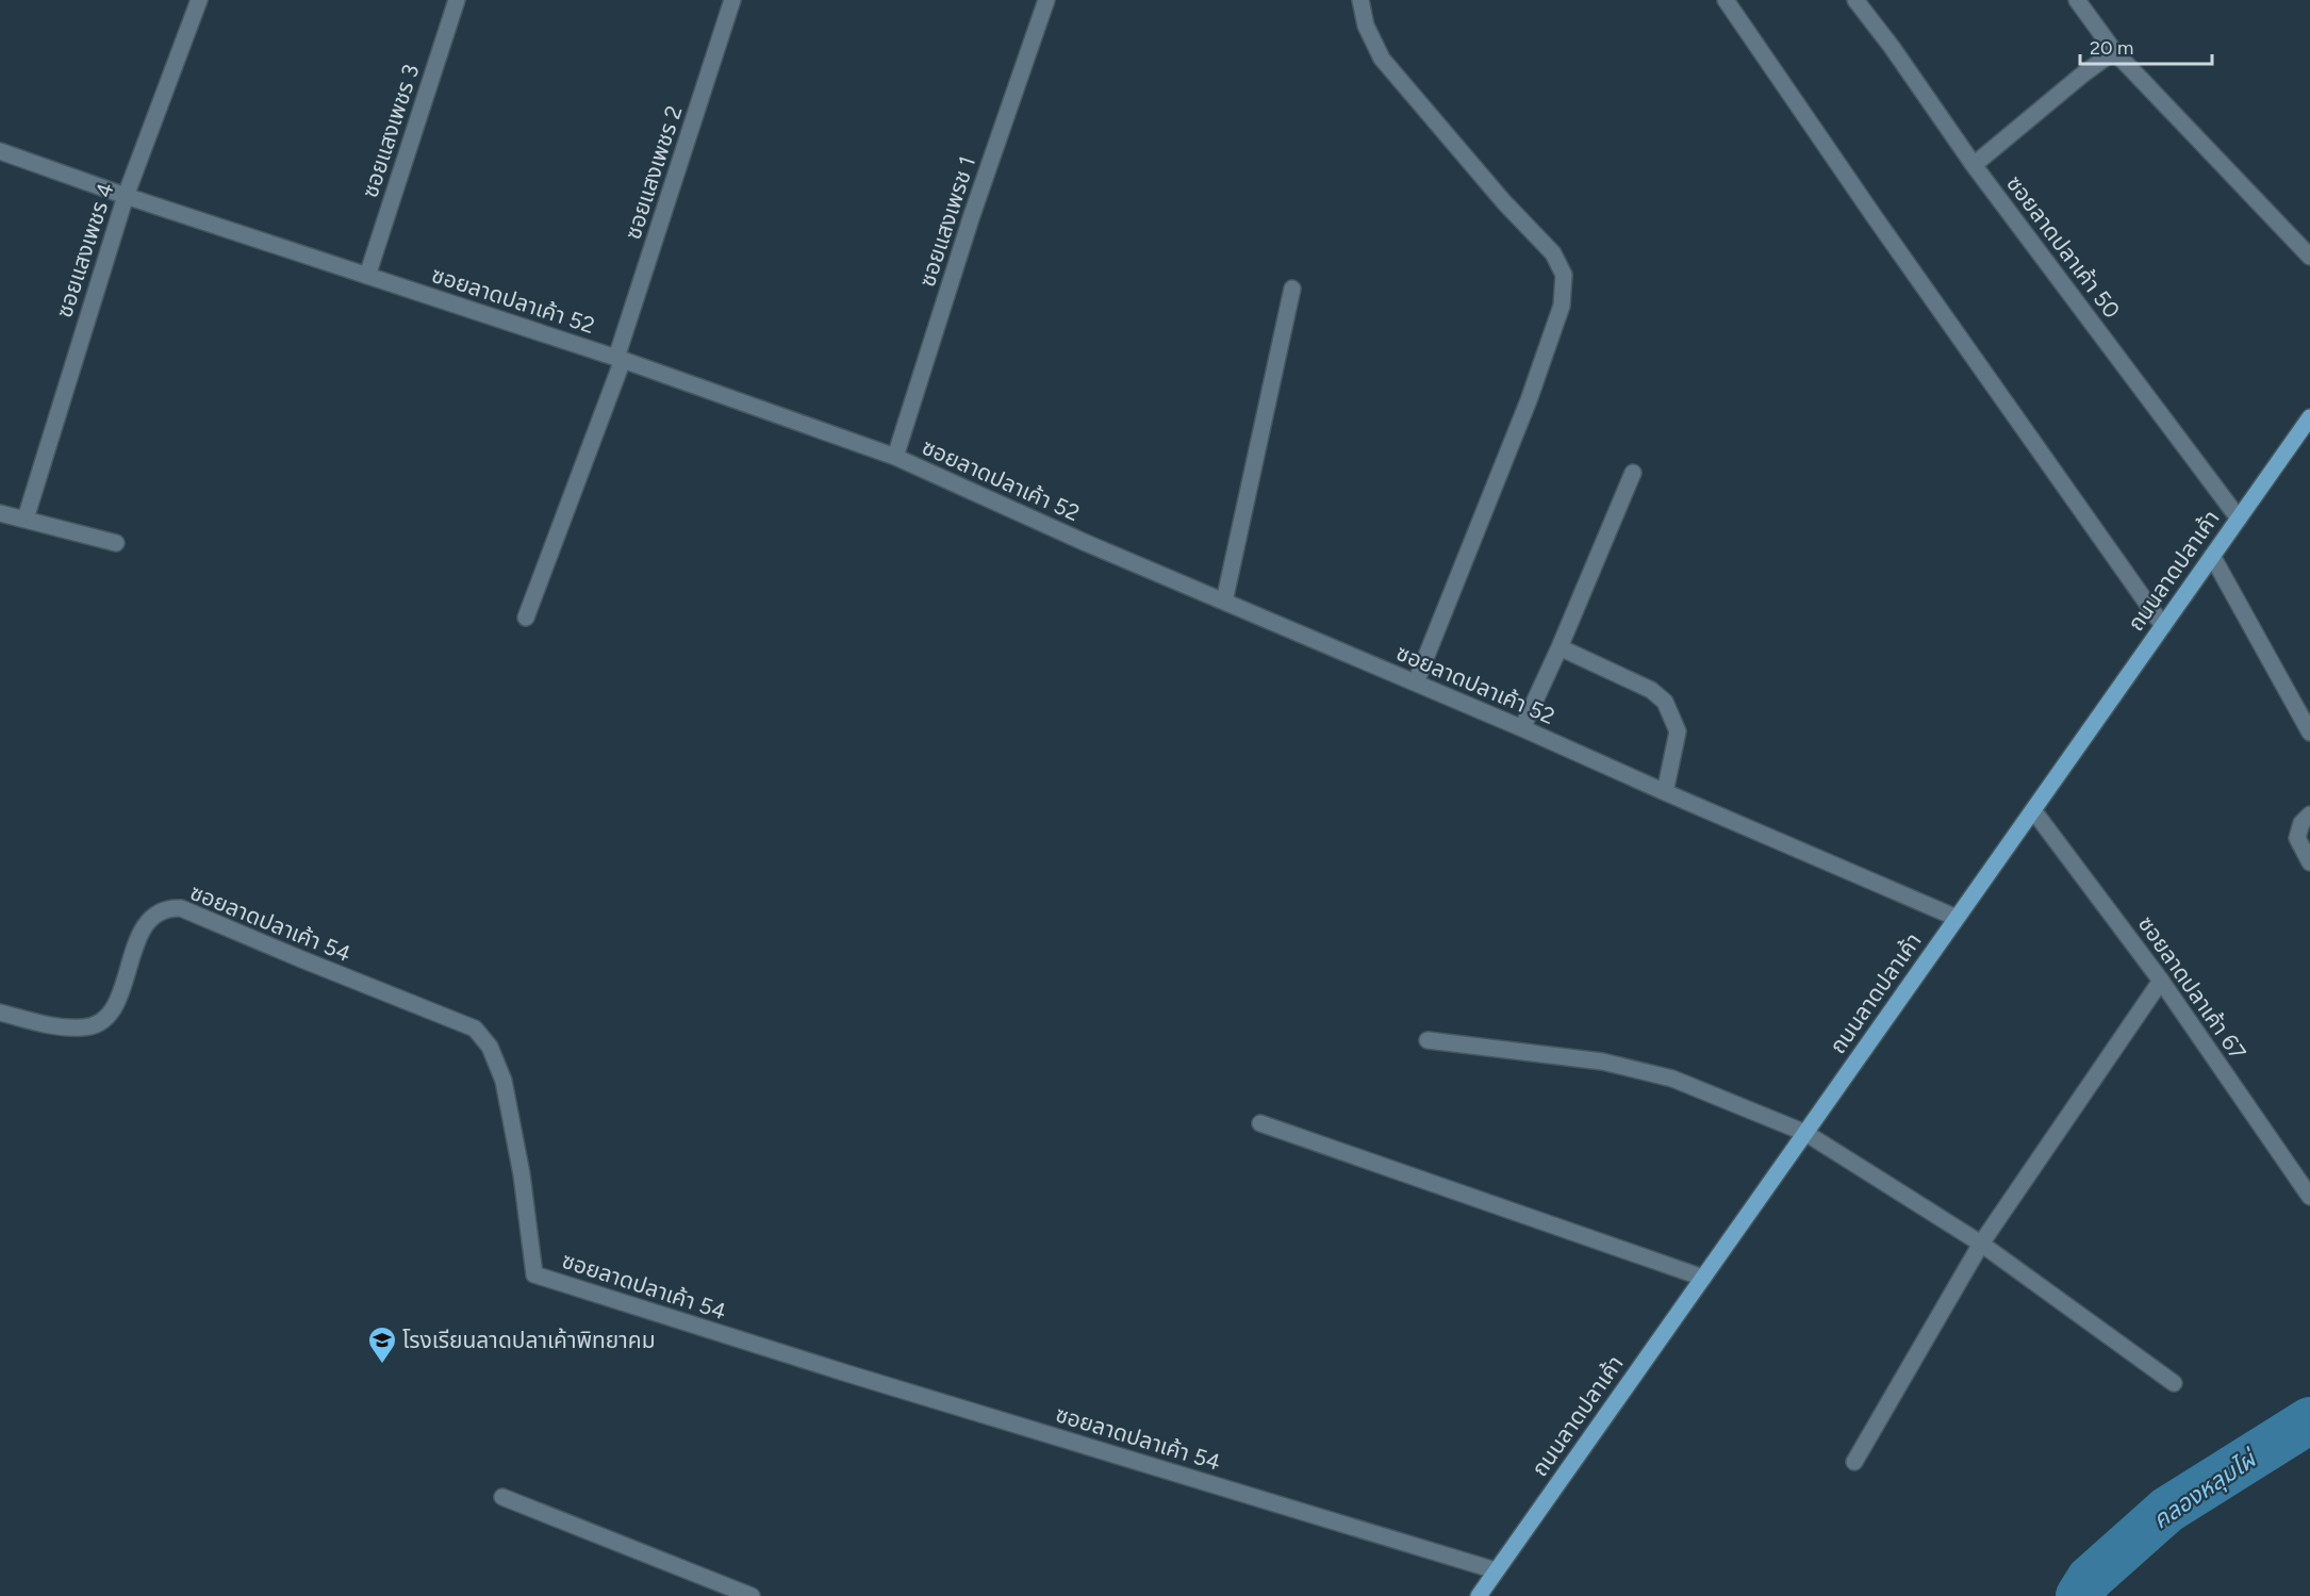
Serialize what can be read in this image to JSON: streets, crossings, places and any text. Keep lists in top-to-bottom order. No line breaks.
{"streets":{"main road":["ถนนลาดปลาเค้า"],"street":["ซอยแสงเพชร 3","ซอยแสงเพชร 2","ซอยแสงเพรช 1","ซอยลาดปลาเค้า 50","ซอยแสงเพชร 4","ซอยลาดปลาเค้า 52","ซอยลาดปลาเค้า 54","ซอยลาดปลาเค้า 67"]},"crossings":[["ซอยแสงเพชร 3","ซอยลาดปลาเค้า 52"],["ซอยแสงเพชร 2","ซอยลาดปลาเค้า 52"],["ซอยแสงเพรช 1","ซอยลาดปลาเค้า 52"],["ซอยลาดปลาเค้า 50","ถนนลาดปลาเค้า"],["ซอยแสงเพชร 4","ซอยลาดปลาเค้า 52"],["ซอยลาดปลาเค้า 52","ถนนลาดปลาเค้า"],["ถนนลาดปลาเค้า","ซอยลาดปลาเค้า 54"],["ถนนลาดปลาเค้า","ซอยลาดปลาเค้า 67"]],"water":["คลองหลุมไผ่"],"places":{"school or university":["โรงเรียนลาดปลาเค้าพิทยาคม"]},"scale_bar":"20 m"}
